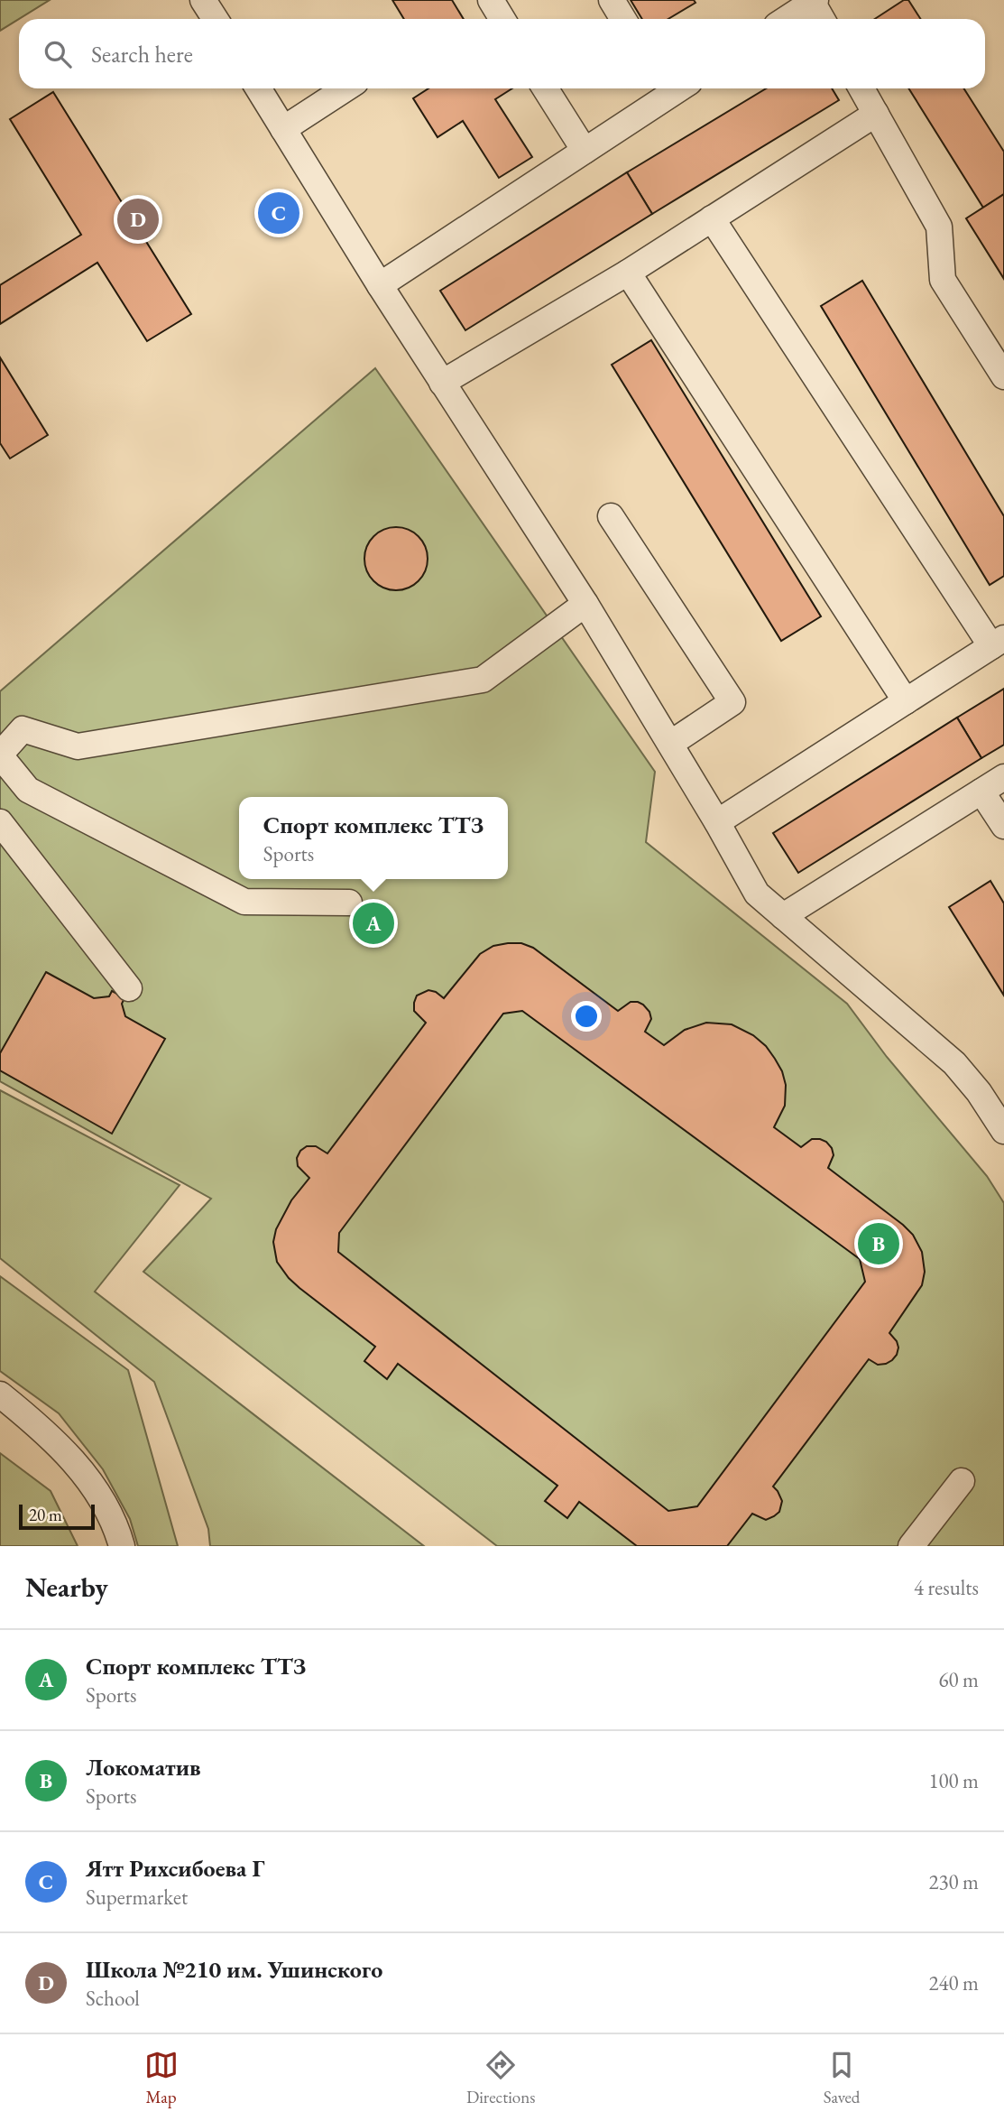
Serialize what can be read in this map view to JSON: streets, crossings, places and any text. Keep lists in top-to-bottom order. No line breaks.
{"scale_bar":"20 m","page":{"search":"Search here","pins":["C","D","A","B"],"popup":["Спорт комплекс ТТЗ","Sports"],"scale":"20 m","heading":["Nearby","4 results"],"list":[{"mark":"A","name":"Спорт комплекс ТТЗ","note":"Sports","value":"60 m"},{"mark":"B","name":"Локоматив","note":"Sports","value":"100 m"},{"mark":"C","name":"Ятт Рихсибоева Г","note":"Supermarket","value":"230 m"},{"mark":"D","name":"Школа №210 им. Ушинского","note":"School","value":"240 m"}],"nav":["Map","Directions","Saved"]}}
